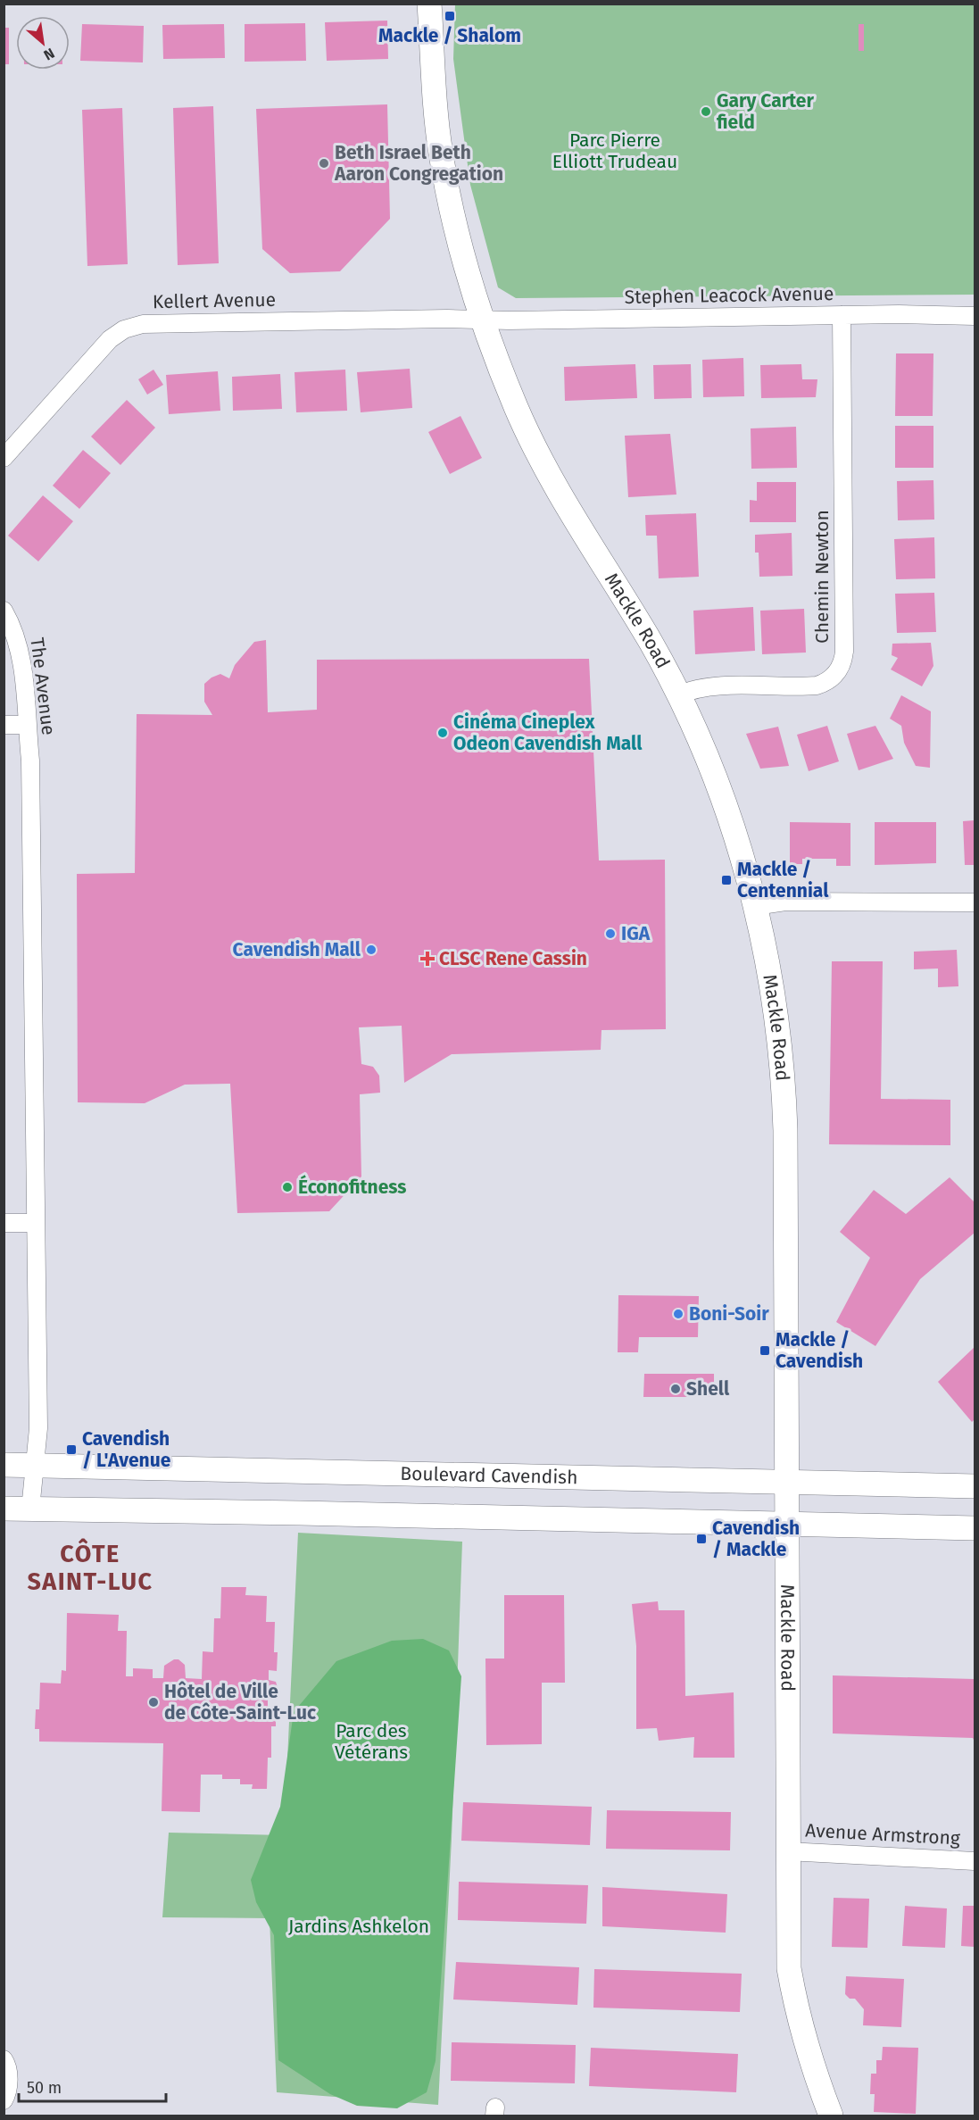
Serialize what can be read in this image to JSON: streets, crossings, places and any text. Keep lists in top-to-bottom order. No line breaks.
{"streets":{"street":["Stephen Leacock Avenue","Kellert Avenue","Chemin Newton","Mackle Road","The Avenue","Boulevard Cavendish","Avenue Armstrong"]},"crossings":[["Stephen Leacock Avenue","Kellert Avenue"],["Stephen Leacock Avenue","Chemin Newton"],["Stephen Leacock Avenue","Mackle Road"],["Kellert Avenue","Mackle Road"],["Chemin Newton","Mackle Road"],["Mackle Road","Boulevard Cavendish"],["Mackle Road","Avenue Armstrong"],["The Avenue","Boulevard Cavendish"]],"districts":["CÔTE SAINT-LUC"],"parks":["Parc Pierre Elliott Trudeau","Parc des Vétérans","Jardins Ashkelon"],"places":{"transit":["Mackle / Shalom","Mackle / Centennial","Mackle / Cavendish","Cavendish / L'Avenue","Cavendish / Mackle"],"other":["Gary Carter field","Beth Israel Beth Aaron Congregation","Cinéma Cineplex Odeon Cavendish Mall","IGA","Cavendish Mall","Éconofitness","Boni-Soir","Shell","Hôtel de Ville de Côte-Saint-Luc"],"health":["CLSC Rene Cassin"]},"scale_bar":"50 m","north":"bottom right"}
